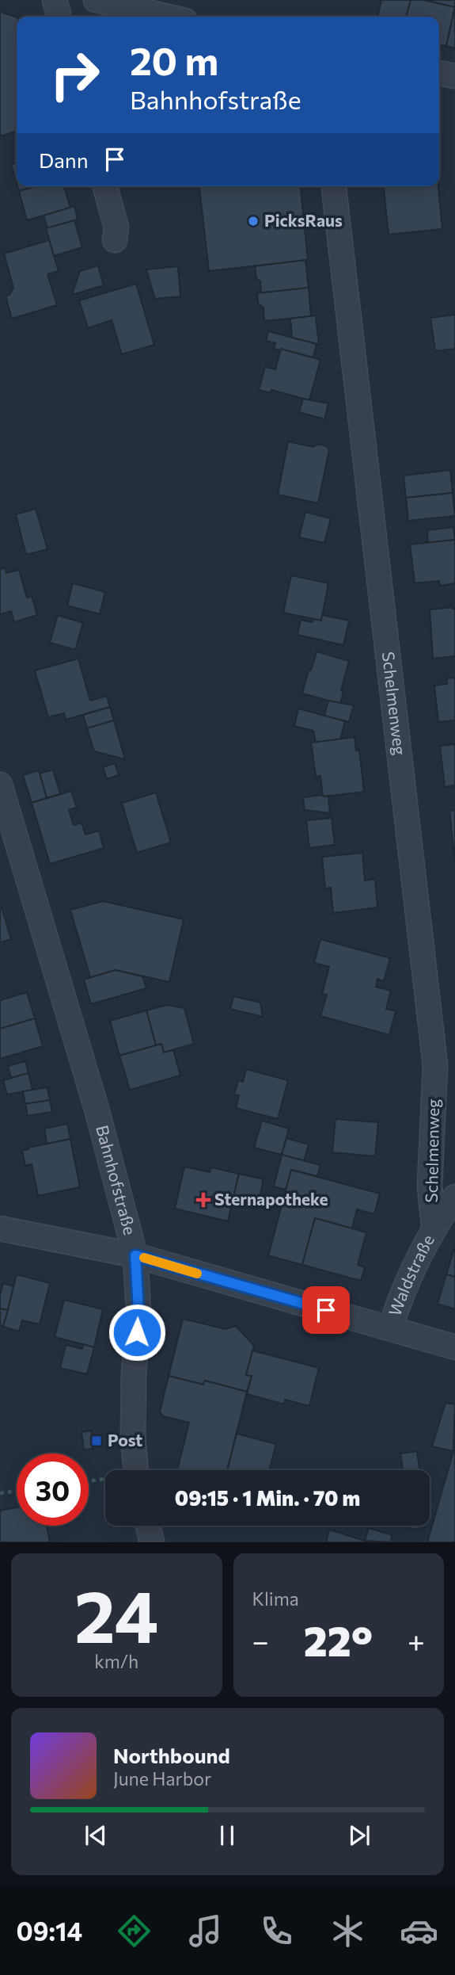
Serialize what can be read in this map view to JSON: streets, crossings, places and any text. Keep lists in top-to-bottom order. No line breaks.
{"streets":{"street":["Schelmenweg","Bahnhofstraße","Waldstraße"]},"crossings":[["Schelmenweg","Waldstraße"],["Bahnhofstraße","Waldstraße"]],"places":{"other":["PicksRaus"],"health":["Sternapotheke"],"transit":["Post"]},"page":{"turn":["20 m","Bahnhofstraße"],"then":"Dann","limit":"30","trip":"09:15 · 1 Min. · 70 m","tile":[["24","km/h"],"Klima"],"heat":["−","22°","+"],"song":["Northbound","June Harbor"],"tabs":"09:14"}}
